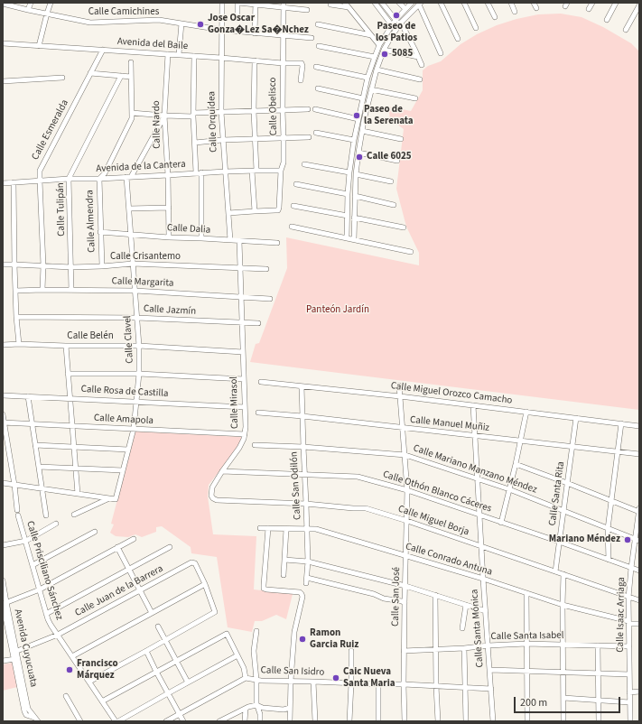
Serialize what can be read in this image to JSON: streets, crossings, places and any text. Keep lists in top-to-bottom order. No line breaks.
{"streets":{"street":["Calle Camichines","Avenida del Baile","Calle Obelisco","Calle Orquídea","Calle Nardo","Calle Esmeralda","Avenida de la Cantera","Calle Tulipán","Calle Almendra","Calle Dalia","Calle Crisantemo","Calle Margarita","Calle Jazmín","Calle Belén","Calle Clavel","Calle Rosa de Castilla","Calle Miguel Orozco Camacho","Calle Mirasol","Calle Amapola","Calle Manuel Muñiz","Calle Mariano Manzano Méndez","Calle San Odilón","Calle Othón Blanco Cáceres","Calle Santa Rita","Calle Miguel Borja","Calle Conrado Antuna","Calle Prisciliano Sánchez","Calle Juan de la Barrera","Calle San José","Calle Isaac Arriaga","Calle Santa Mónica","Calle Santa Isabel","Avenida Cuyucuata","Calle San Isidro"]},"crossings":[["Calle Camichines","Calle Obelisco"],["Calle Camichines","Calle Orquídea"],["Avenida del Baile","Calle Obelisco"],["Avenida del Baile","Calle Orquídea"],["Avenida del Baile","Calle Nardo"],["Avenida del Baile","Calle Esmeralda"],["Calle Obelisco","Avenida de la Cantera"],["Calle Orquídea","Avenida de la Cantera"],["Calle Orquídea","Calle Dalia"],["Calle Nardo","Avenida de la Cantera"],["Calle Nardo","Calle Dalia"],["Calle Esmeralda","Avenida de la Cantera"],["Calle Esmeralda","Calle Crisantemo"],["Calle Esmeralda","Calle Margarita"],["Avenida de la Cantera","Calle Tulipán"],["Avenida de la Cantera","Calle Almendra"],["Avenida de la Cantera","Calle Clavel"],["Calle Tulipán","Calle Crisantemo"],["Calle Tulipán","Calle Margarita"],["Calle Almendra","Calle Dalia"],["Calle Almendra","Calle Crisantemo"],["Calle Dalia","Calle Clavel"],["Calle Dalia","Calle Mirasol"],["Calle Crisantemo","Calle Clavel"],["Calle Crisantemo","Calle Mirasol"],["Calle Margarita","Calle Clavel"],["Calle Margarita","Calle Mirasol"],["Calle Jazmín","Calle Clavel"],["Calle Jazmín","Calle Mirasol"],["Calle Belén","Calle Clavel"],["Calle Belén","Calle Mirasol"],["Calle Clavel","Calle Rosa de Castilla"],["Calle Clavel","Calle Amapola"],["Calle Rosa de Castilla","Calle Mirasol"],["Calle Miguel Orozco Camacho","Calle San Odilón"],["Calle Miguel Orozco Camacho","Calle Santa Rita"],["Calle Miguel Orozco Camacho","Calle San José"],["Calle Miguel Orozco Camacho","Calle Santa Mónica"],["Calle Mirasol","Calle Amapola"],["Calle Mirasol","Calle Othón Blanco Cáceres"],["Calle Mirasol","Calle Miguel Borja"],["Calle Amapola","Calle Prisciliano Sánchez"],["Calle Manuel Muñiz","Calle San Odilón"],["Calle Manuel Muñiz","Calle Santa Rita"],["Calle Manuel Muñiz","Calle San José"],["Calle Manuel Muñiz","Calle Santa Mónica"],["Calle Mariano Manzano Méndez","Calle San Odilón"],["Calle Mariano Manzano Méndez","Calle Santa Rita"],["Calle Mariano Manzano Méndez","Calle San José"],["Calle Mariano Manzano Méndez","Calle Isaac Arriaga"],["Calle Mariano Manzano Méndez","Calle Santa Mónica"],["Calle San Odilón","Calle Othón Blanco Cáceres"],["Calle San Odilón","Calle Miguel Borja"],["Calle San Odilón","Calle Conrado Antuna"],["Calle Othón Blanco Cáceres","Calle Santa Rita"],["Calle Othón Blanco Cáceres","Calle San José"],["Calle Othón Blanco Cáceres","Calle Isaac Arriaga"],["Calle Othón Blanco Cáceres","Calle Santa Mónica"],["Calle Santa Rita","Calle Miguel Borja"],["Calle Miguel Borja","Calle San José"],["Calle Miguel Borja","Calle Isaac Arriaga"],["Calle Miguel Borja","Calle Santa Mónica"],["Calle Conrado Antuna","Calle San José"],["Calle Conrado Antuna","Calle Isaac Arriaga"],["Calle Conrado Antuna","Calle Santa Mónica"],["Calle Prisciliano Sánchez","Calle Juan de la Barrera"],["Calle Juan de la Barrera","Avenida Cuyucuata"],["Calle San José","Calle Santa Isabel"],["Calle San José","Calle San Isidro"],["Calle Isaac Arriaga","Calle Santa Isabel"],["Calle Santa Mónica","Calle Santa Isabel"],["Calle Santa Mónica","Calle San Isidro"]],"parks":["Panteón Jardín"],"places":["Paseo de los Patios","Jose Oscar Gonza�Lez Sa�Nchez","5085","Paseo de la Serenata","Calle 6025","Mariano Méndez","Ramon Garcia Ruiz","Francisco Márquez","Caic Nueva Santa Maria"],"scale_bar":"200 m"}
